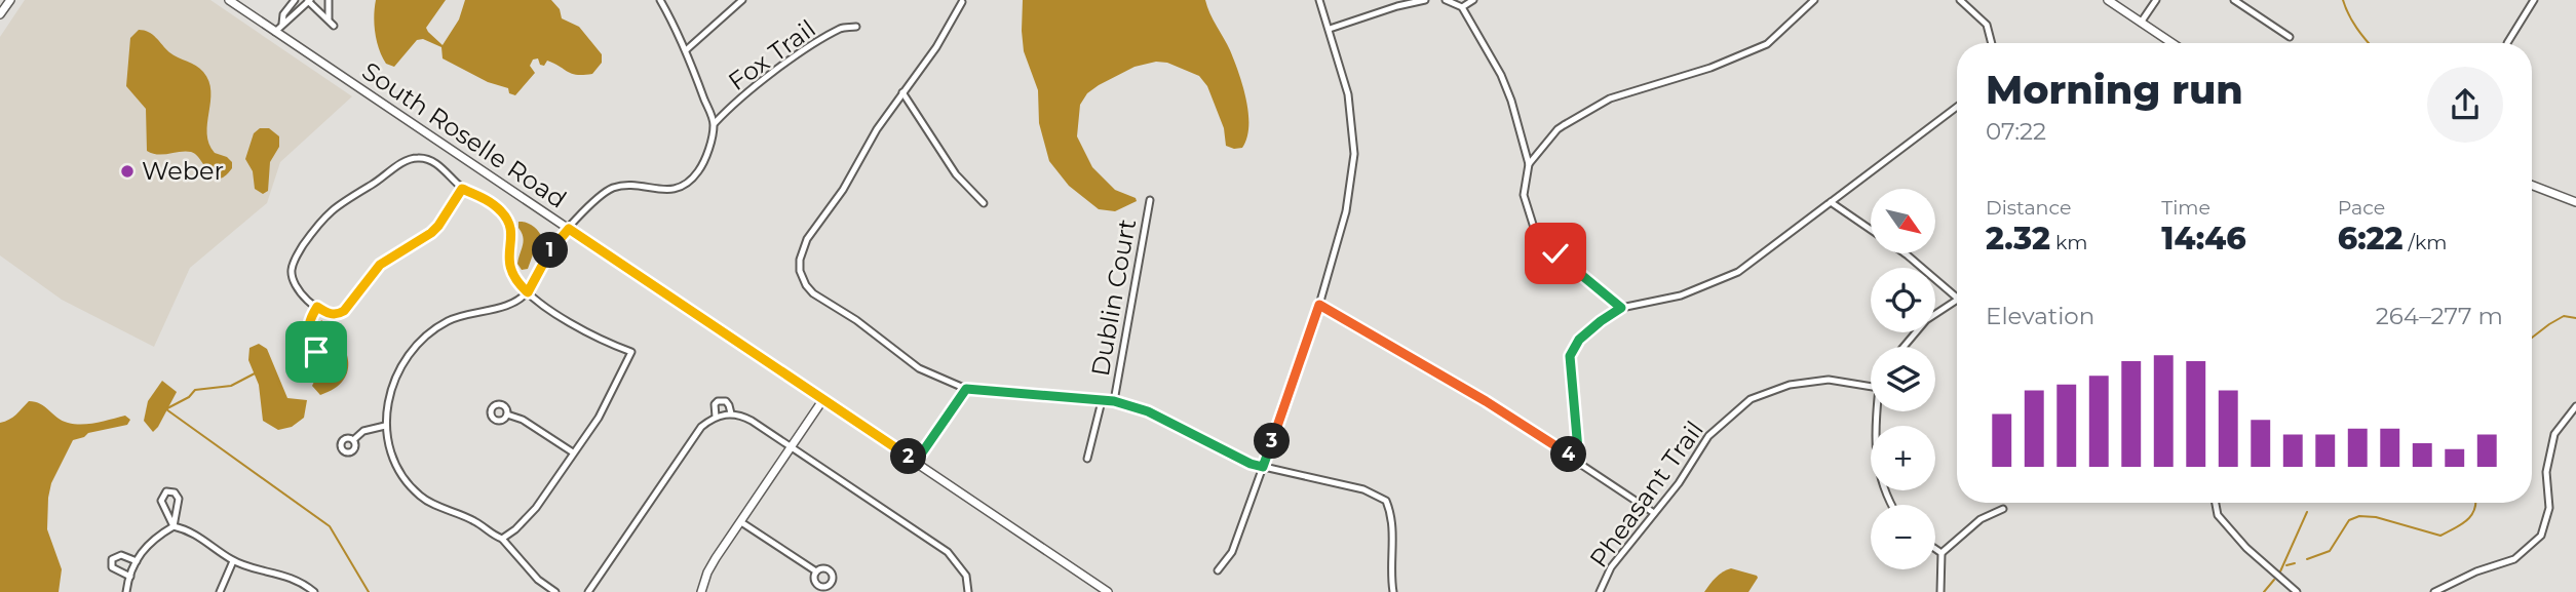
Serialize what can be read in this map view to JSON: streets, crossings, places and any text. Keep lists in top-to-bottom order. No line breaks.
{"streets":{"main road":["South Roselle Road"],"street":["Fox Trail","Dublin Court","Pheasant Trail"]},"places":["Weber"],"north":"bottom right","page":{"heading":["Morning run","07:22"],"stats":[["Distance","2.32 km"],["Time","14:46"],["Pace","6:22 /km"]],"map_buttons":["+","−"],"pins":["1","3","4","2"],"chart":["Elevation","264–277 m"]}}
